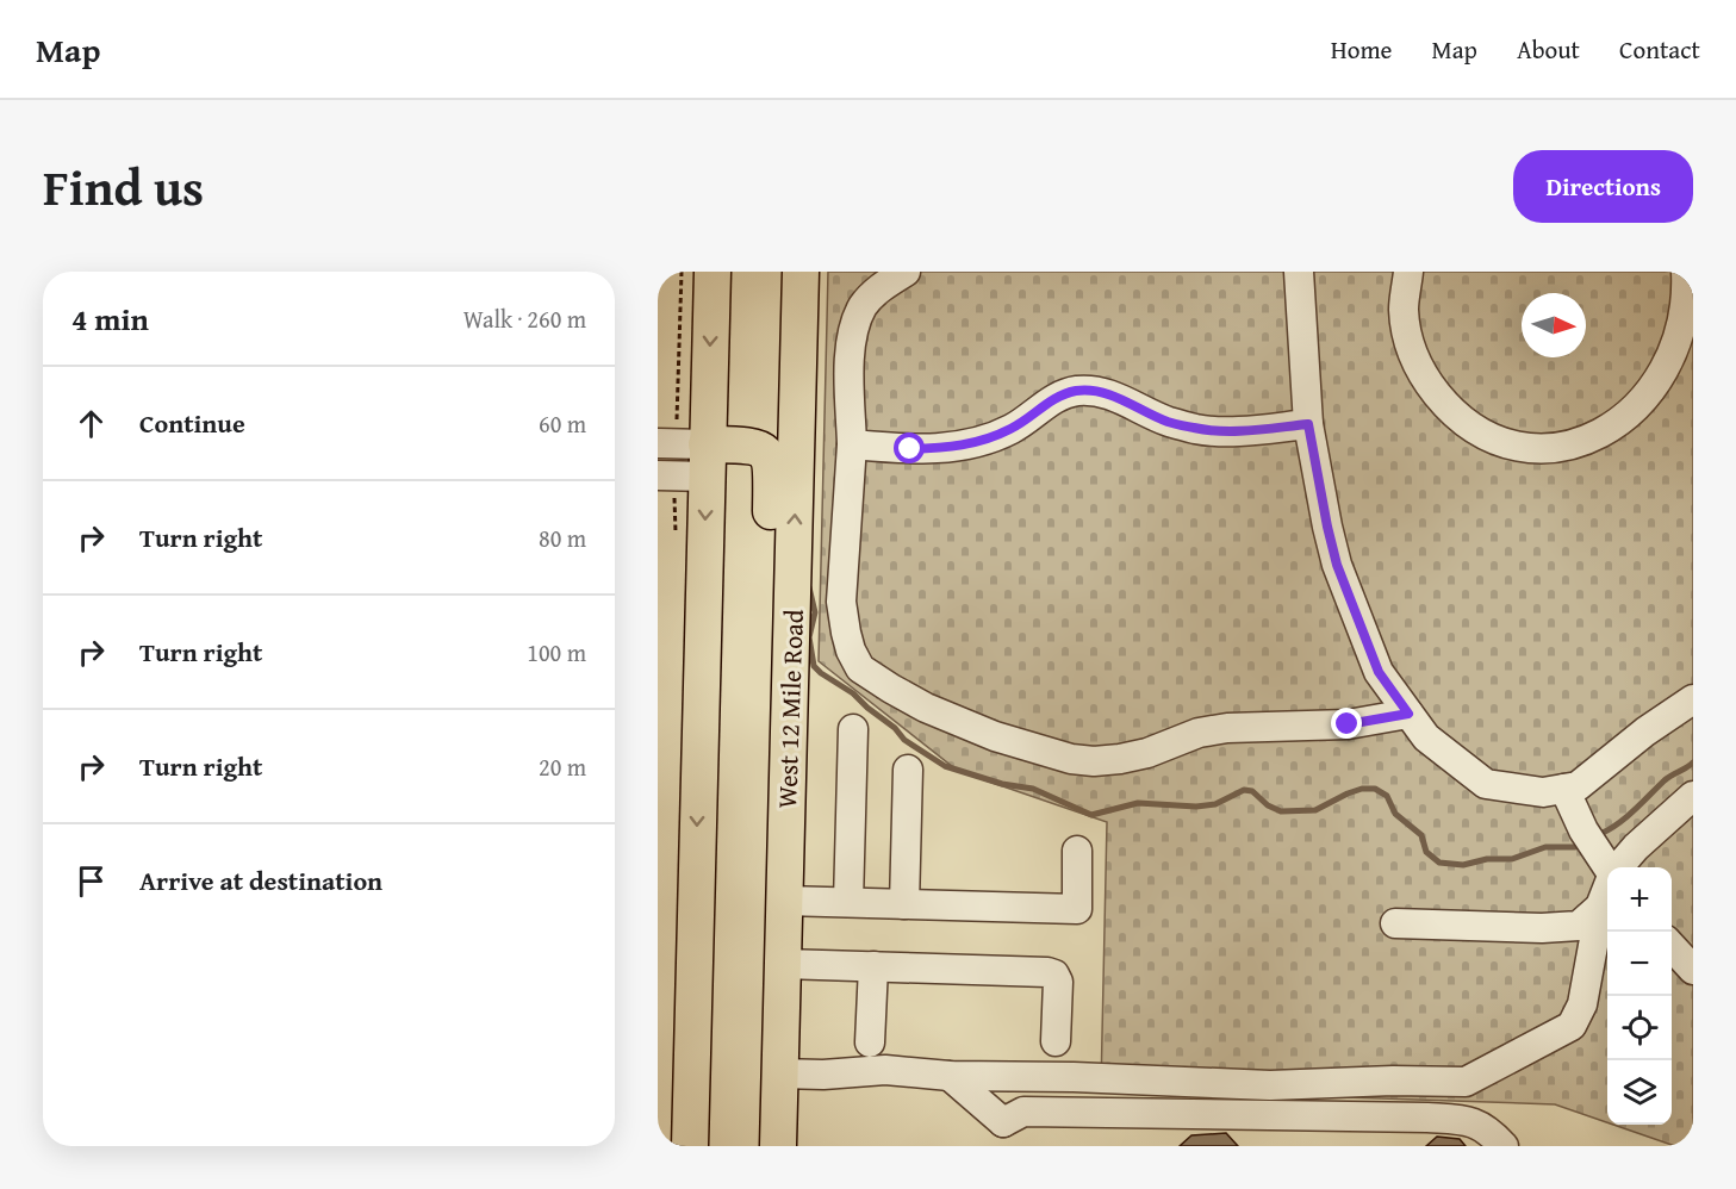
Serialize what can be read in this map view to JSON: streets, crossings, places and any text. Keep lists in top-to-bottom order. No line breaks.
{"streets":{"main road":["West 12 Mile Road"]},"north":"right","page":{"header":"Map","nav":["Home","Map","About","Contact"],"title":"Find us","buttons":"Directions","heading":["4 min","Walk · 260 m"],"list":[["Continue","60 m"],["Turn right","80 m"],["Turn right","100 m"],["Turn right","20 m"],"Arrive at destination"],"map_buttons":["+","−"]}}
